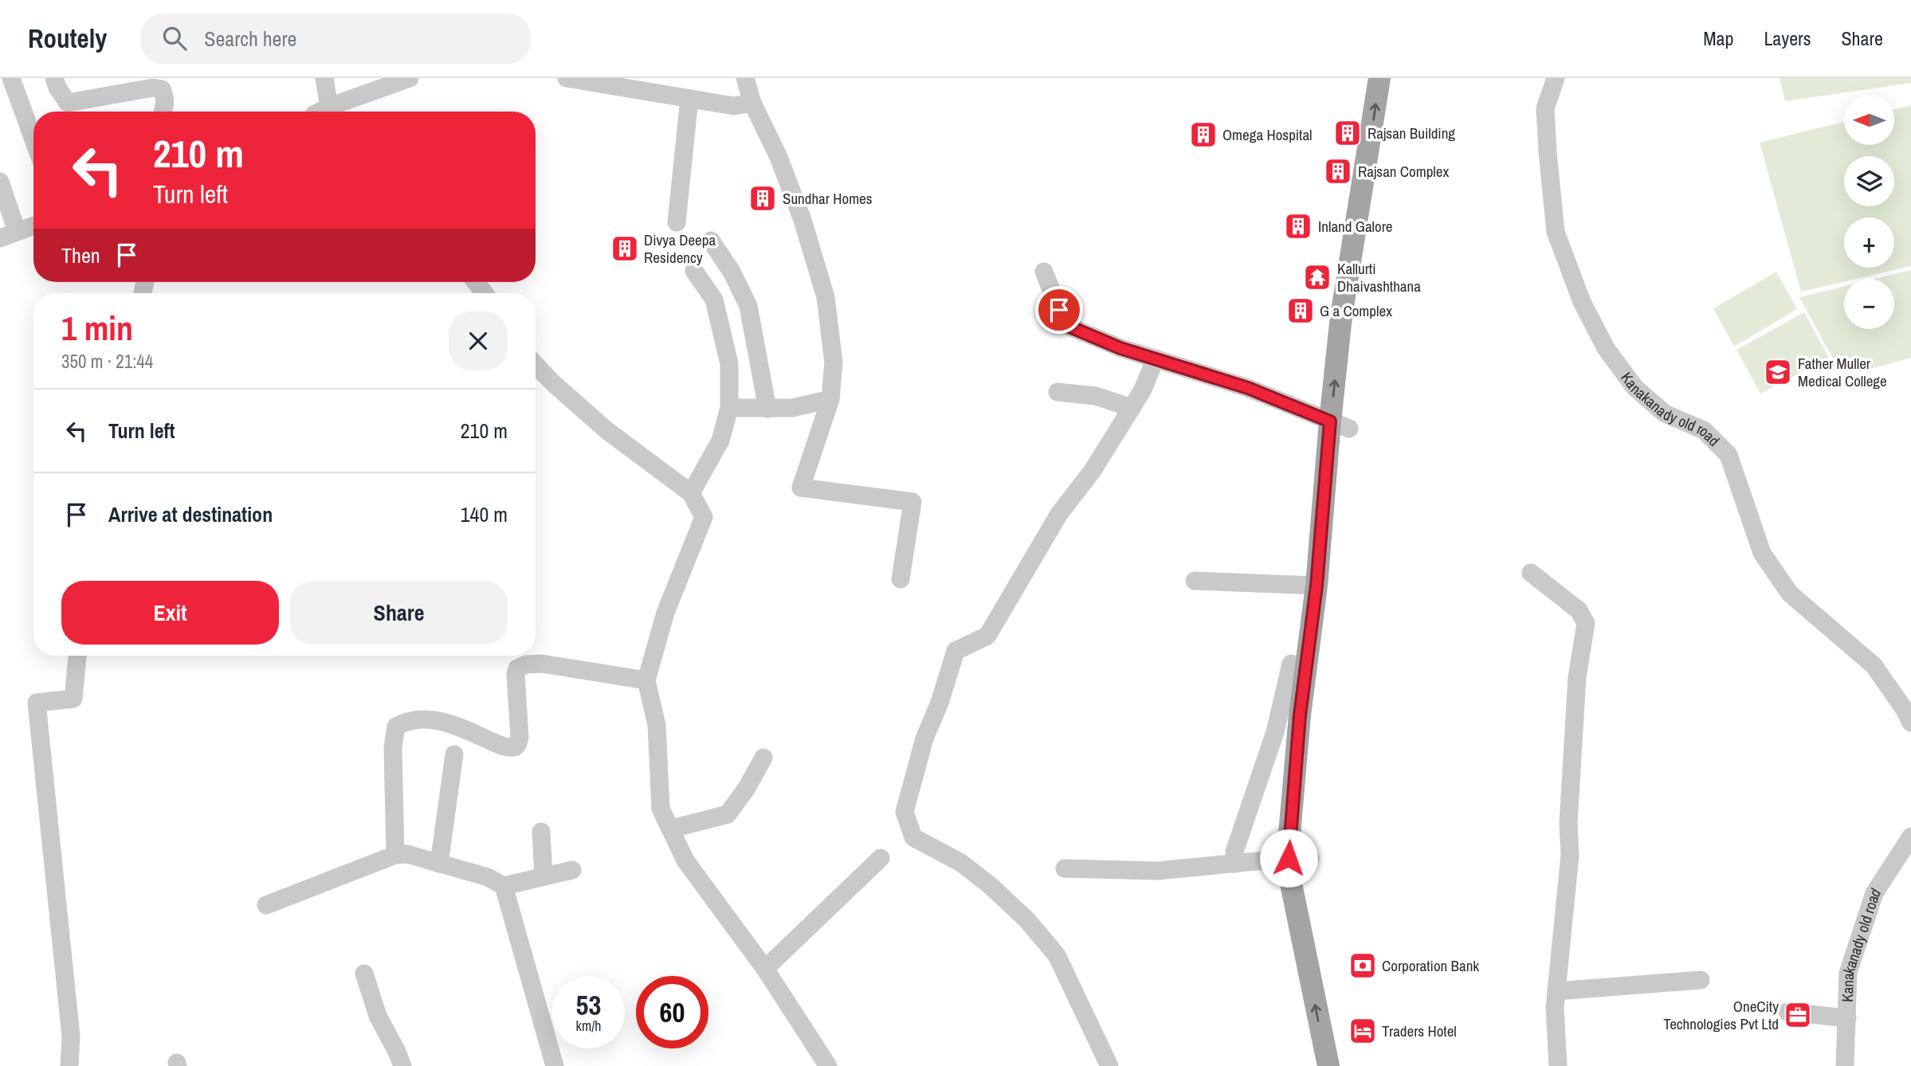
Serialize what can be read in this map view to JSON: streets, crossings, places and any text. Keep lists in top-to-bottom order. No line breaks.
{"streets":{"street":["Kanakanady old road"]},"places":{"building":["Rajsan Building","Omega Hospital","Rajsan Complex","Sundhar Homes","Inland Galore","Divya Deepa Residency","G a Complex"],"temple":["Kallurti Dhaivashthana"],"school or university":["Father Muller Medical College"],"bank":["Corporation Bank"],"office":["OneCity Technologies Pvt Ltd"],"hotel":["Traders Hotel"]},"north":"left","page":{"header":"Routely","search":"Search here","nav":["Map","Layers","Share"],"map_buttons":["+","−"],"turn":["210 m","Turn left"],"then":"Then","heading":["1 min","350 m · 21:44"],"list":[{"name":"Turn left","value":"210 m"},{"name":"Arrive at destination","value":"140 m"}],"buttons":["Exit","Share"],"speed":"53 km/h","limit":"60"}}
